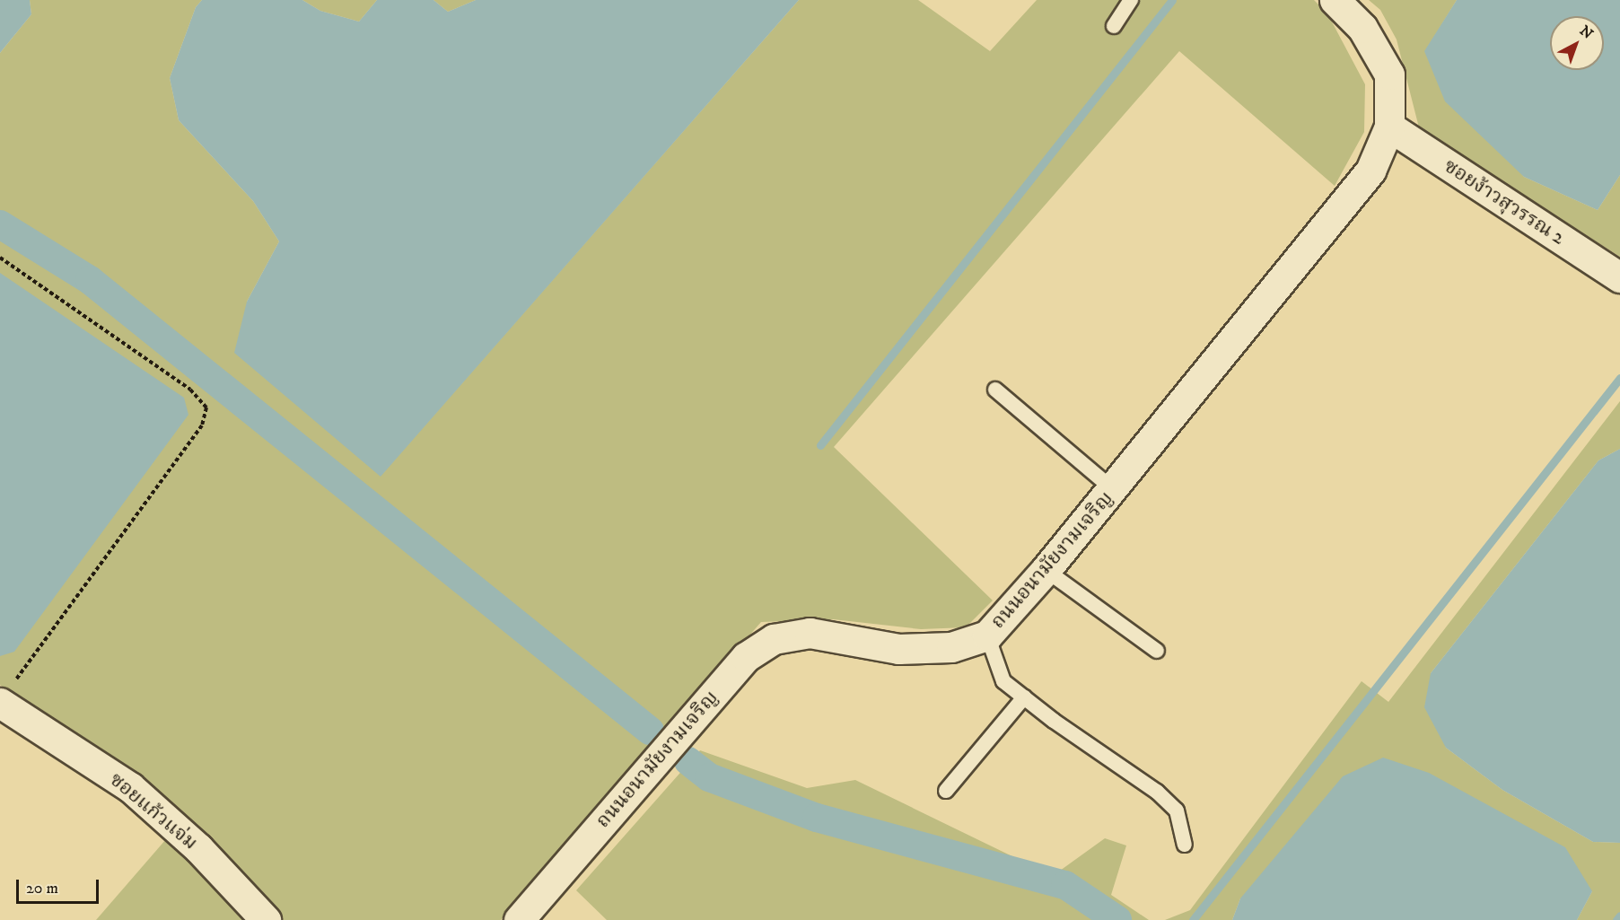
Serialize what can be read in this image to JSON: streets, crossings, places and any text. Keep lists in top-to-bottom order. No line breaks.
{"streets":{"street":["ซอยง้าวสุวรรณ 2","ถนนอนามัยงามเจริญ","ซอยแก้วแจ่ม"]},"crossings":[["ซอยง้าวสุวรรณ 2","ถนนอนามัยงามเจริญ"]],"scale_bar":"20 m","north":"top right"}
